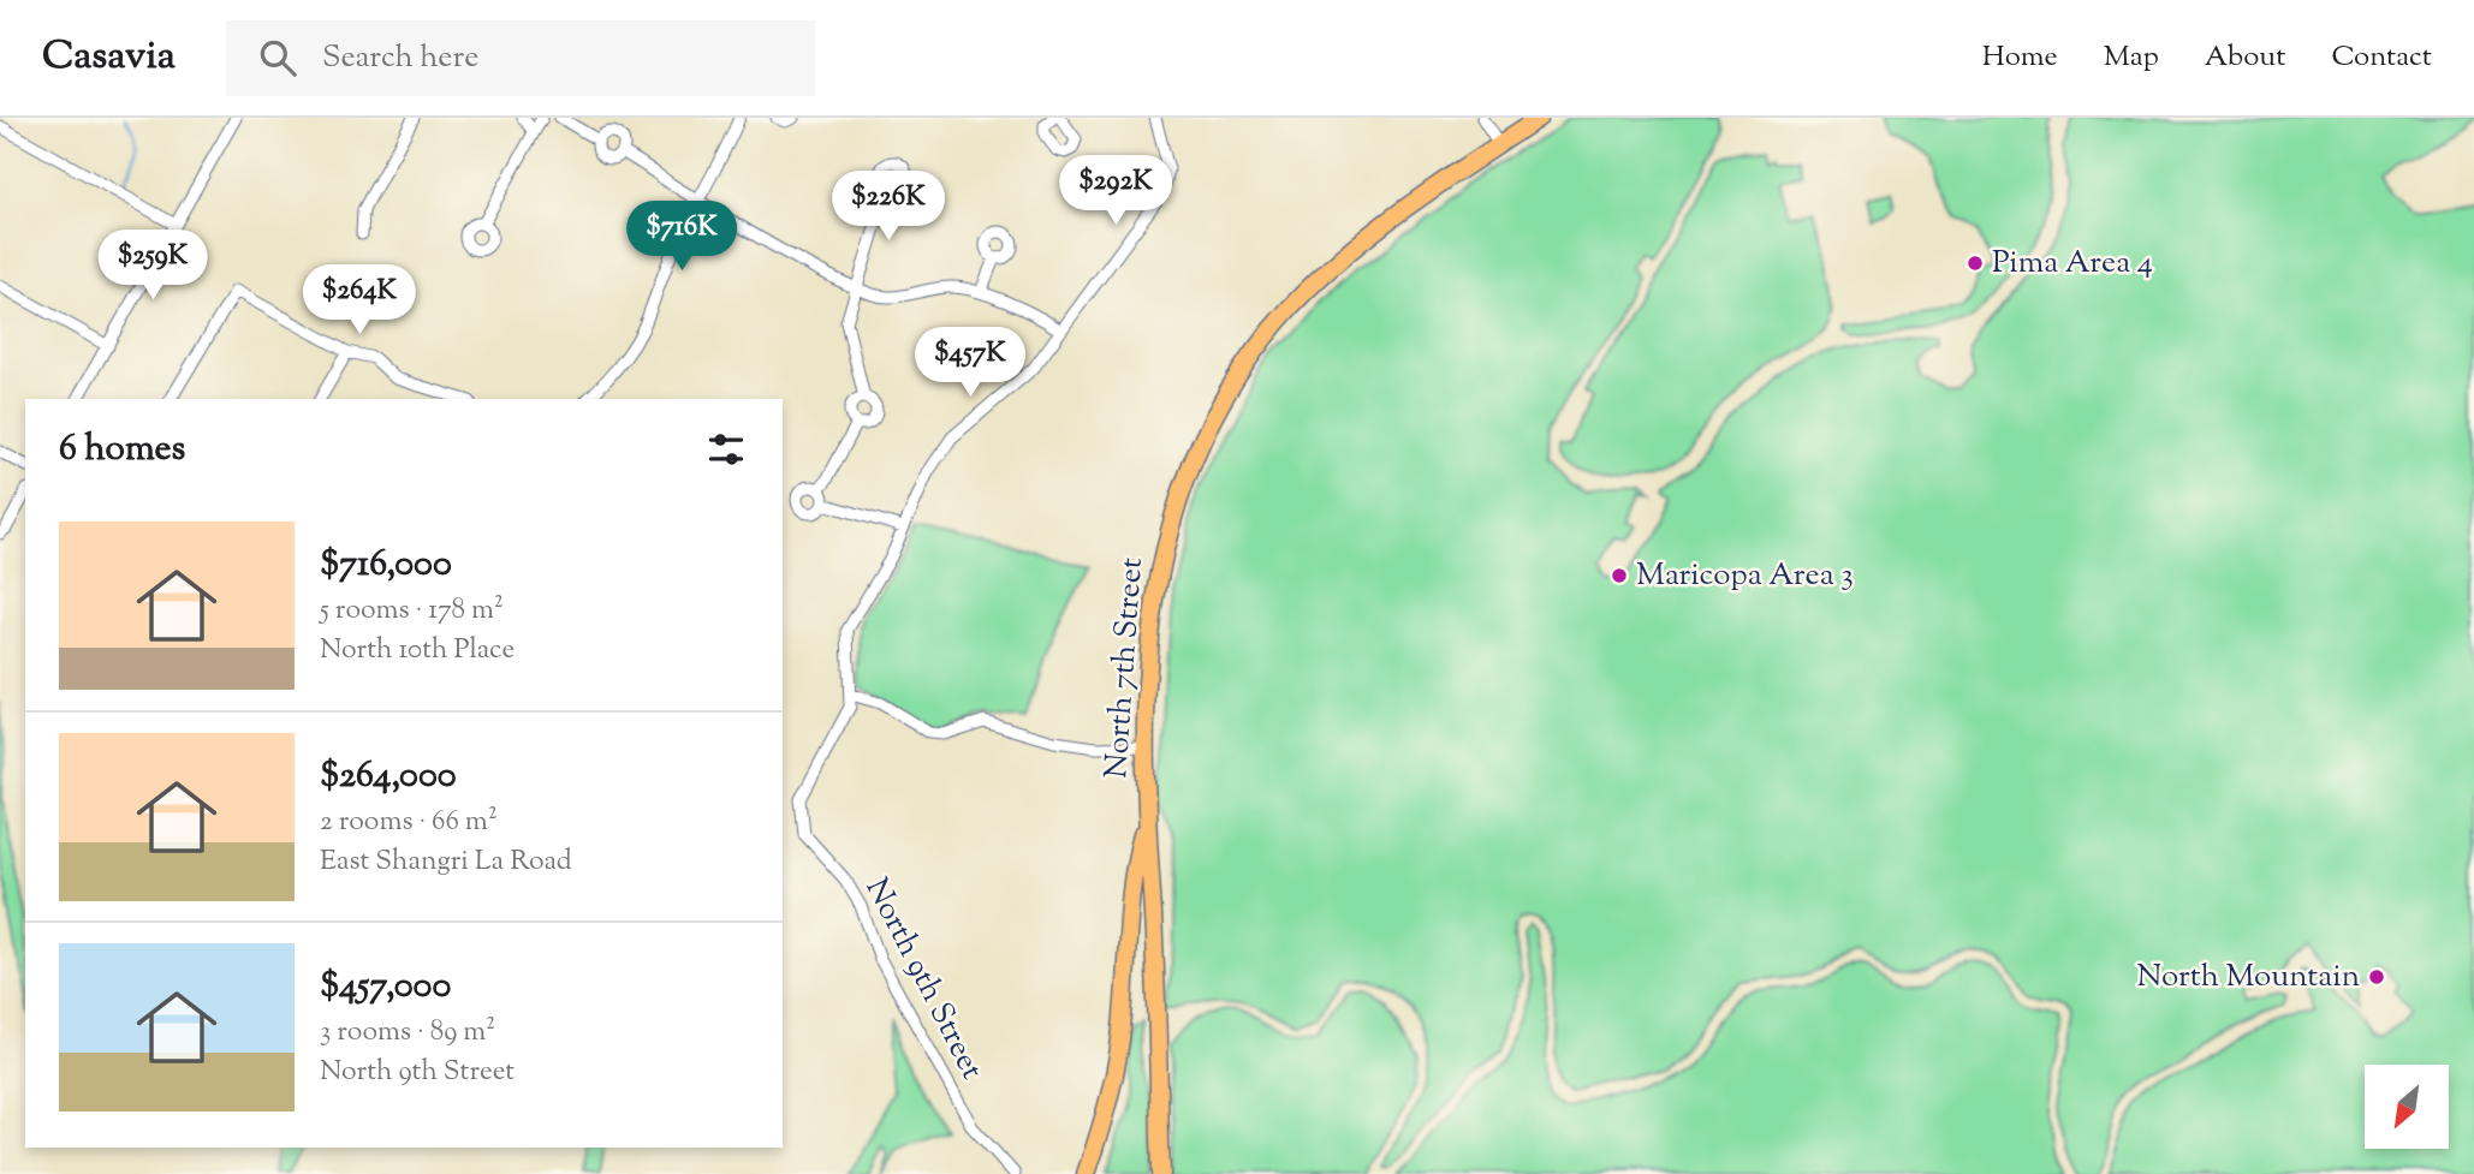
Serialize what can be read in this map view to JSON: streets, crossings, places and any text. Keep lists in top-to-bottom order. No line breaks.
{"streets":{"main road":["North 7th Street"],"street":["North 9th Street"]},"places":["Pima Area 4","Maricopa Area 3","North Mountain"],"north":"bottom left","page":{"header":"Casavia","search":"Search here","nav":["Home","Map","About","Contact"],"price":["$292K","$226K","$716K","$259K","$264K","$457K"],"heading":"6 homes","list":[{"name":"$716,000","note":"5 rooms · 178 m² · North 10th Place"},{"name":"$264,000","note":"2 rooms · 66 m² · East Shangri La Road"},{"name":"$457,000","note":"3 rooms · 89 m² · North 9th Street"}]}}
